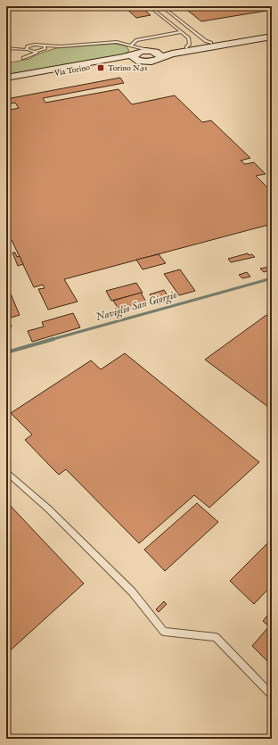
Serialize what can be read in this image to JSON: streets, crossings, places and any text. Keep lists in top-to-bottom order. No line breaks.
{"streets":{"main road":["Via Torino"]},"water":["Naviglio San Giorgio"],"places":{"transit":["Torino N.91"]}}
